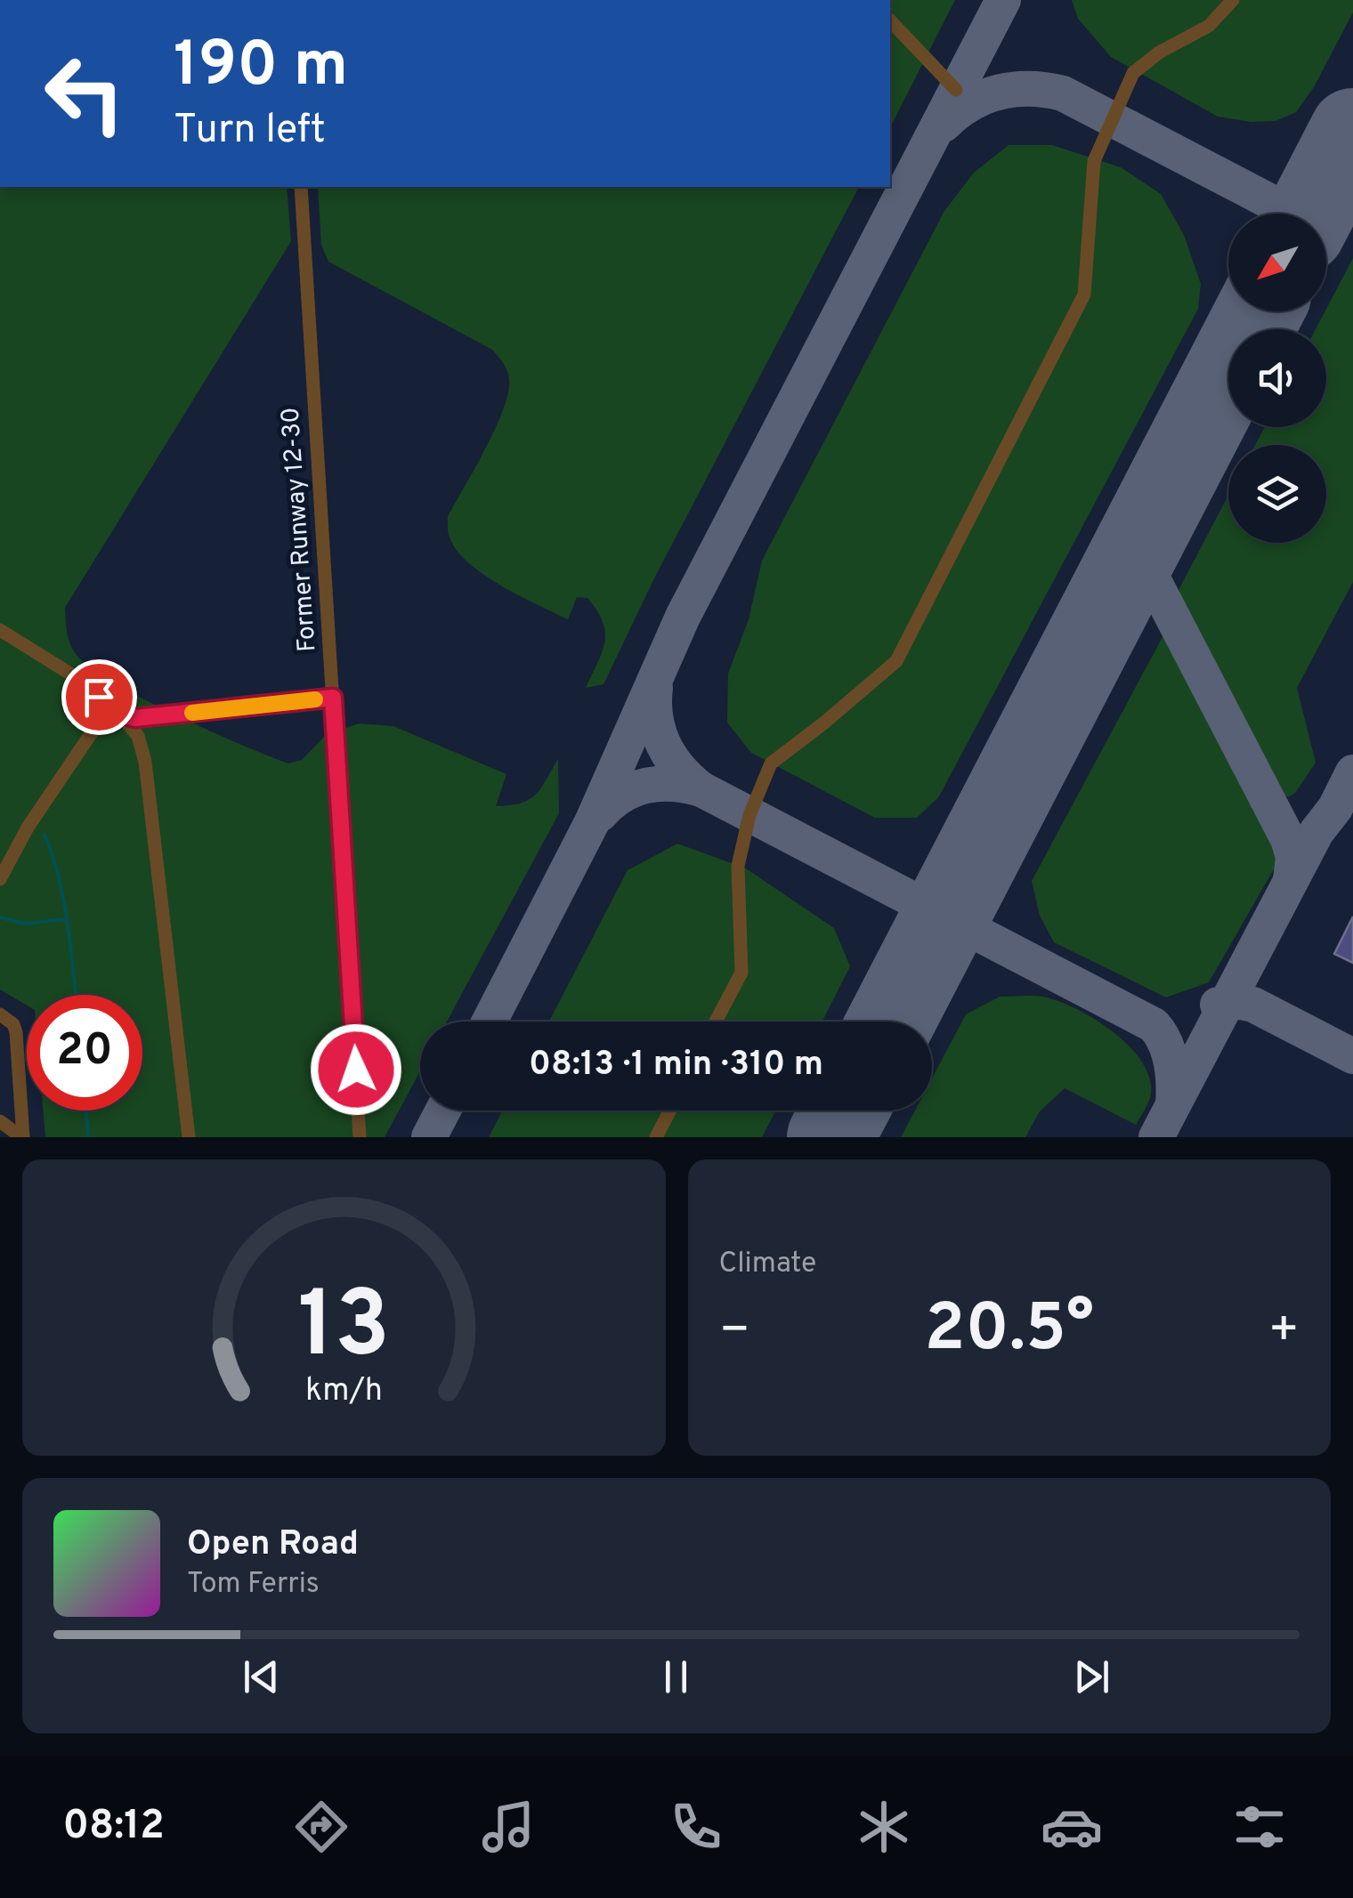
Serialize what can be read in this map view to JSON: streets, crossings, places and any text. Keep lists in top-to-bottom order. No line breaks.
{"streets":{"lane":["Former Runway 12-30"]},"north":"bottom left","page":{"turn":["190 m","Turn left"],"limit":"20","trip":"08:13 · 1 min · 310 m","tile":"Climate","heat":["−","20.5°","+"],"song":["Open Road","Tom Ferris"],"tabs":"08:12","gauge":["13","km/h"]}}
